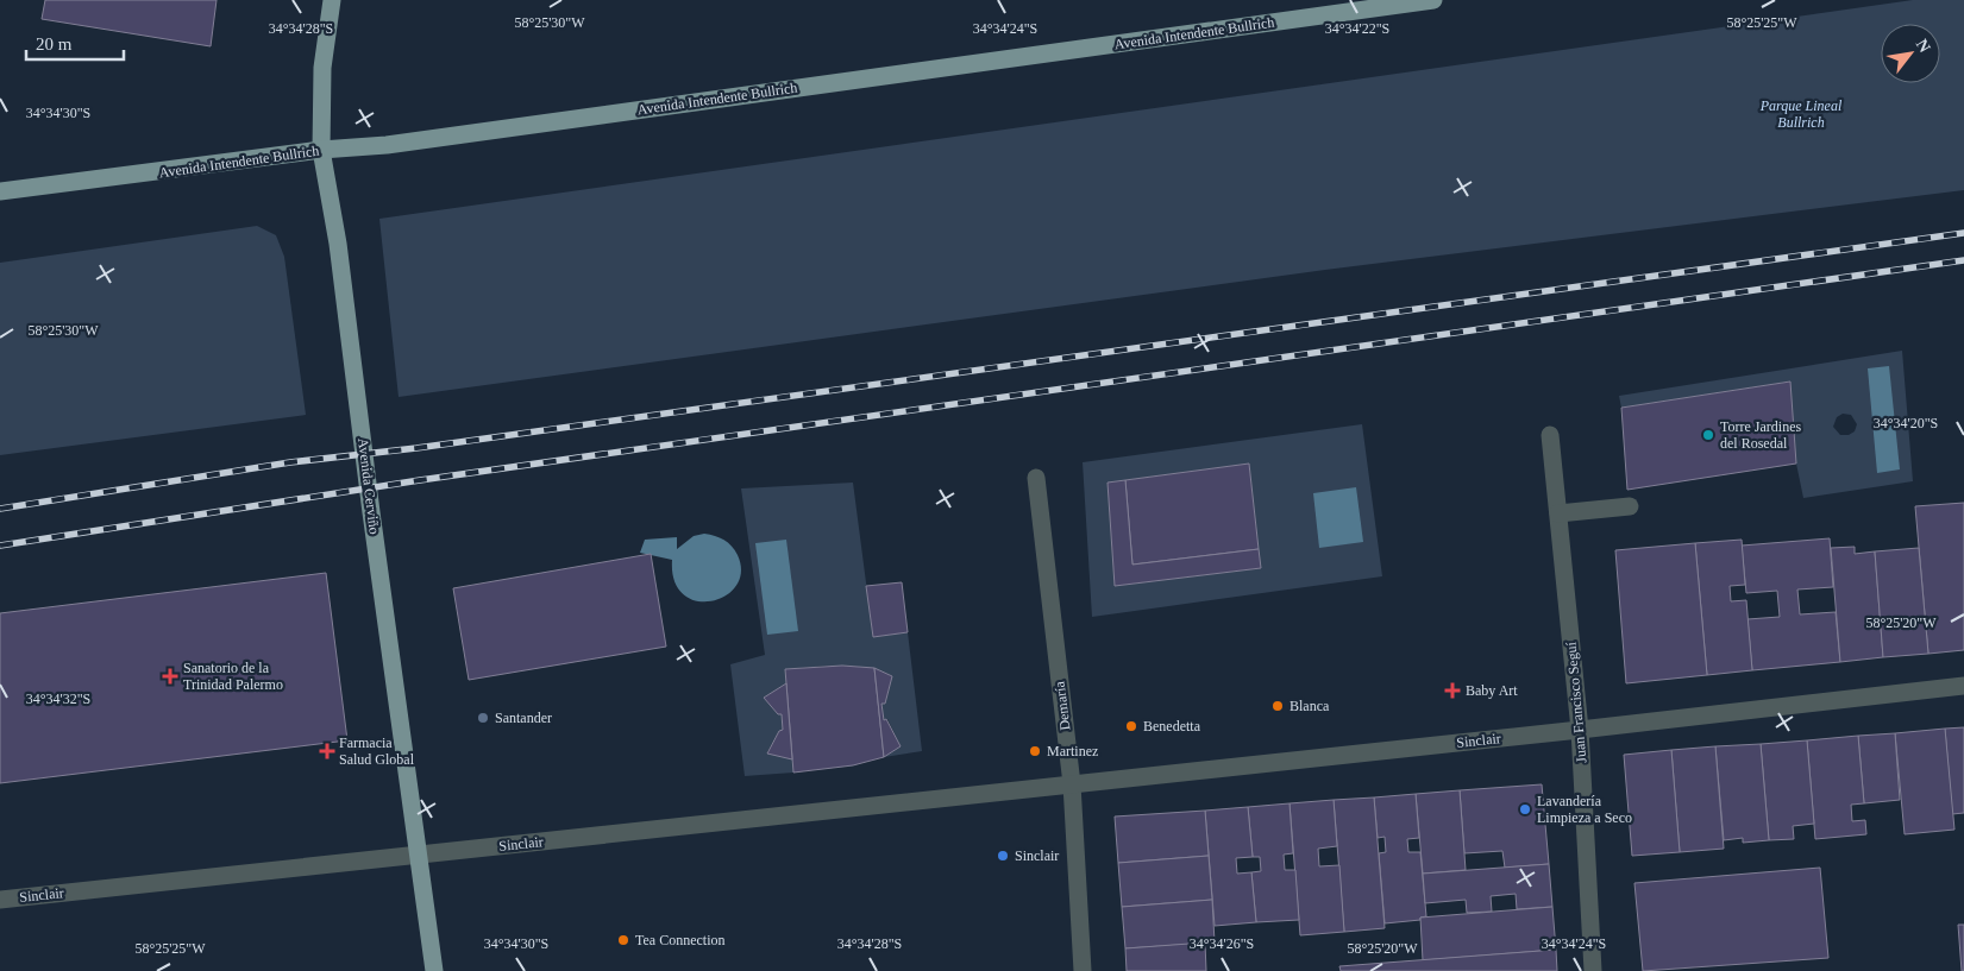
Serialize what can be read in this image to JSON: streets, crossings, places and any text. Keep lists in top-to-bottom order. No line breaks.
{"streets":{"main road":["Avenida Intendente Bullrich","Avenida Cerviño"],"street":["Juan Francisco Seguí","Demaría","Sinclair"]},"crossings":[["Avenida Intendente Bullrich","Avenida Cerviño"],["Avenida Cerviño","Sinclair"],["Juan Francisco Seguí","Sinclair"],["Demaría","Sinclair"]],"parks":["Parque Lineal Bullrich"],"places":{"other":["Torre Jardines del Rosedal","Blanca","Santander","Benedetta","Martinez","Lavandería Limpieza a Seco","Sinclair","Tea Connection"],"health":["Sanatorio de la Trinidad Palermo","Baby Art","Farmacia Salud Global"]},"scale_bar":"20 m","north":"top right","coordinates":["58°25'25\"W","58°25'30\"W","34°34'28\"S","34°34'24\"S","34°34'22\"S","34°34'30\"S","34°34'20\"S","58°25'20\"W","34°34'32\"S","34°34'26\"S"]}
